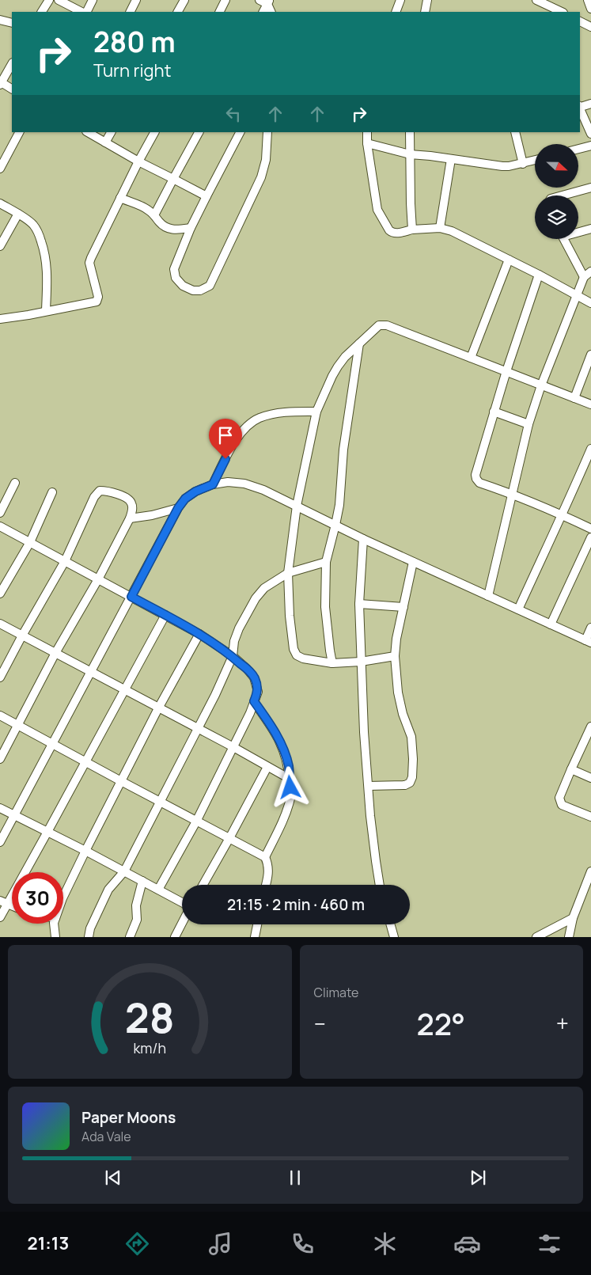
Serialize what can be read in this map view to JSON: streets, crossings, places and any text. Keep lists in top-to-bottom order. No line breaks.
{"north":"right","page":{"turn":["280 m","Turn right"],"limit":"30","trip":"21:15 · 2 min · 460 m","tile":"Climate","heat":["−","22°","+"],"song":["Paper Moons","Ada Vale"],"tabs":"21:13","gauge":["28","km/h"]}}
